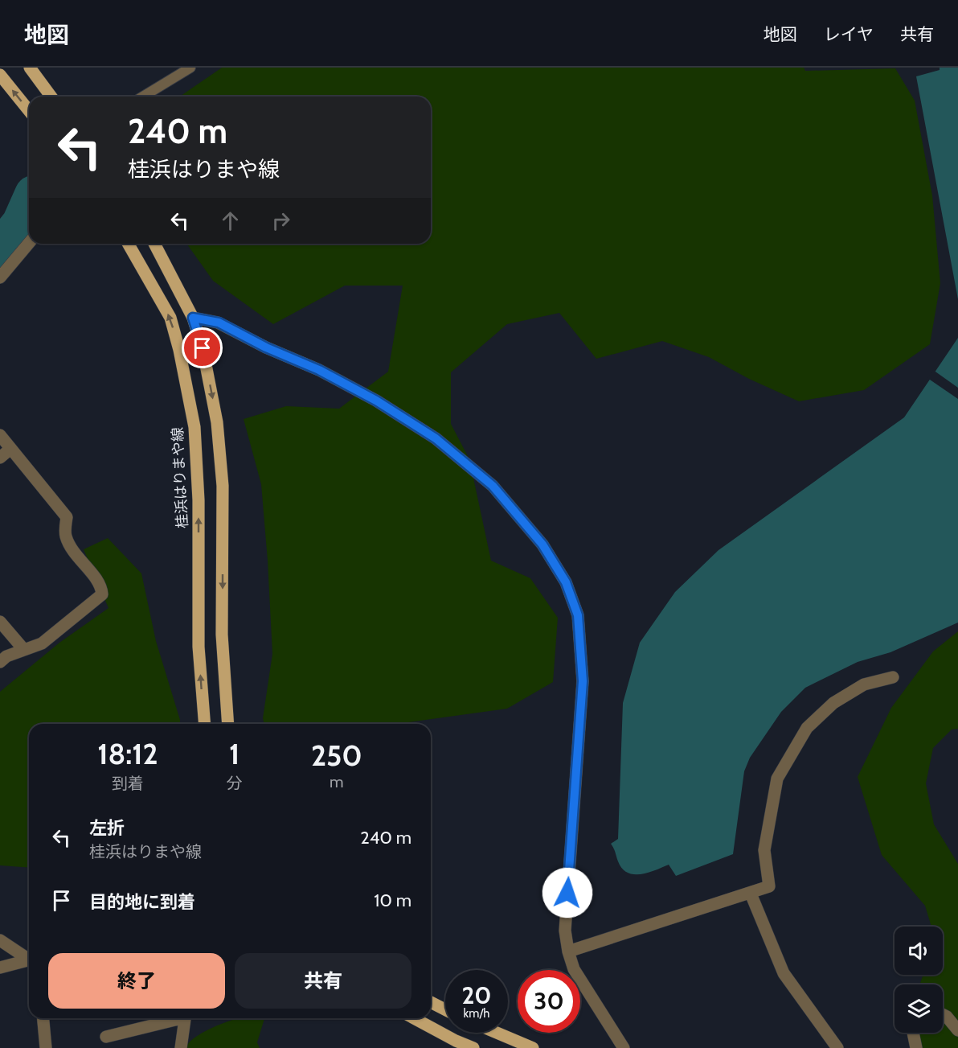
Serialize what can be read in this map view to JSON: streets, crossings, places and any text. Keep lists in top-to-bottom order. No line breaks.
{"streets":{"main road":["桂浜はりまや線"]},"page":{"header":"地図","nav":["地図","レイヤ","共有"],"turn":["240 m","桂浜はりまや線"],"eta":["18:12","到着","1","分","250","m"],"list":[{"name":"左折","note":"桂浜はりまや線","value":"240 m"},{"name":"目的地に到着","value":"10 m"}],"buttons":["終了","共有"],"speed":"20 km/h","limit":"30"}}
